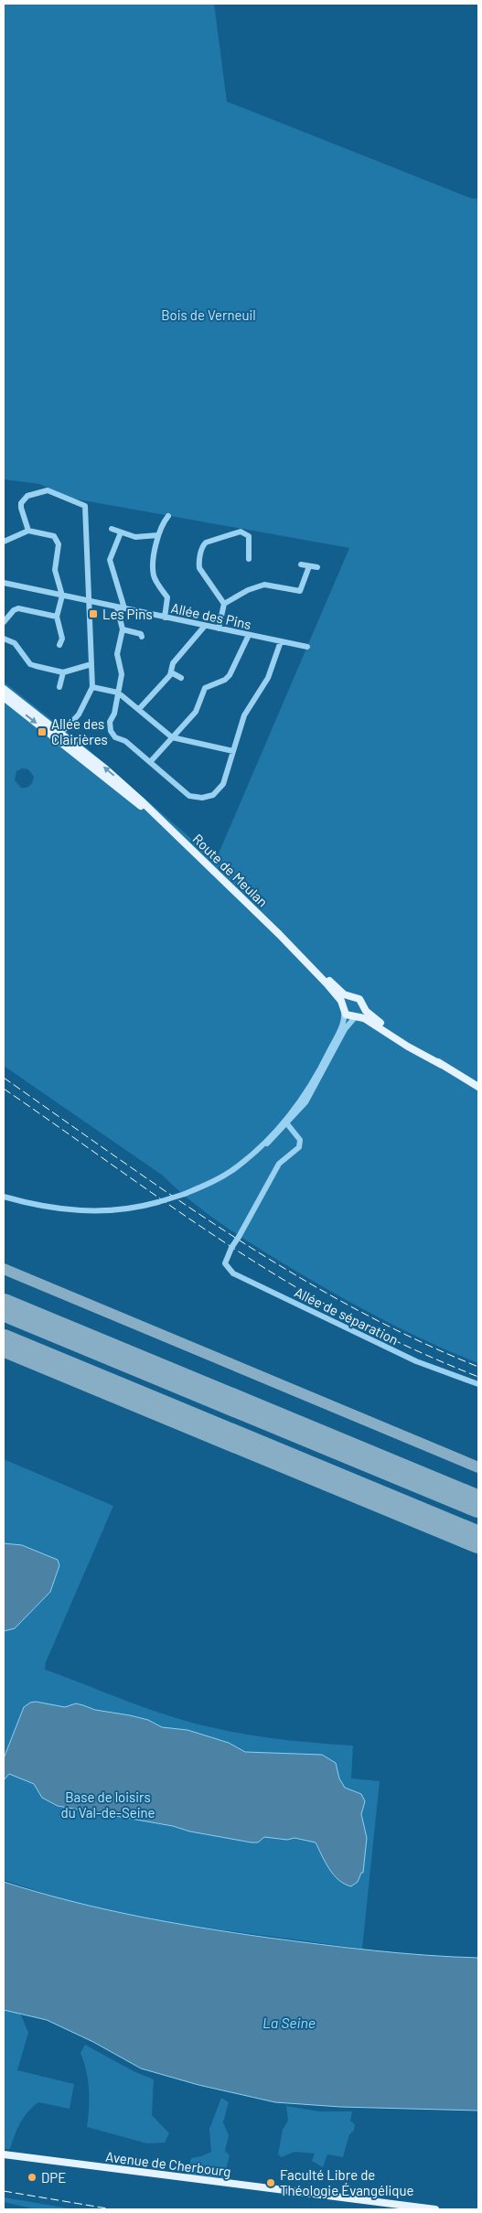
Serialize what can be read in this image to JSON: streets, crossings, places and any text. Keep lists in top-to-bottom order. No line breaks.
{"streets":{"main road":["Route de Meulan","Avenue de Cherbourg"],"street":["Allée des Pins","Allée de séparation"]},"water":["La Seine"],"parks":["Bois de Verneuil","Base de loisirs du Val-de-Seine"],"places":{"transit":["Les Pins","Allée des Clairières"],"other":["DPE","Faculté Libre de Théologie Évangélique"]}}
